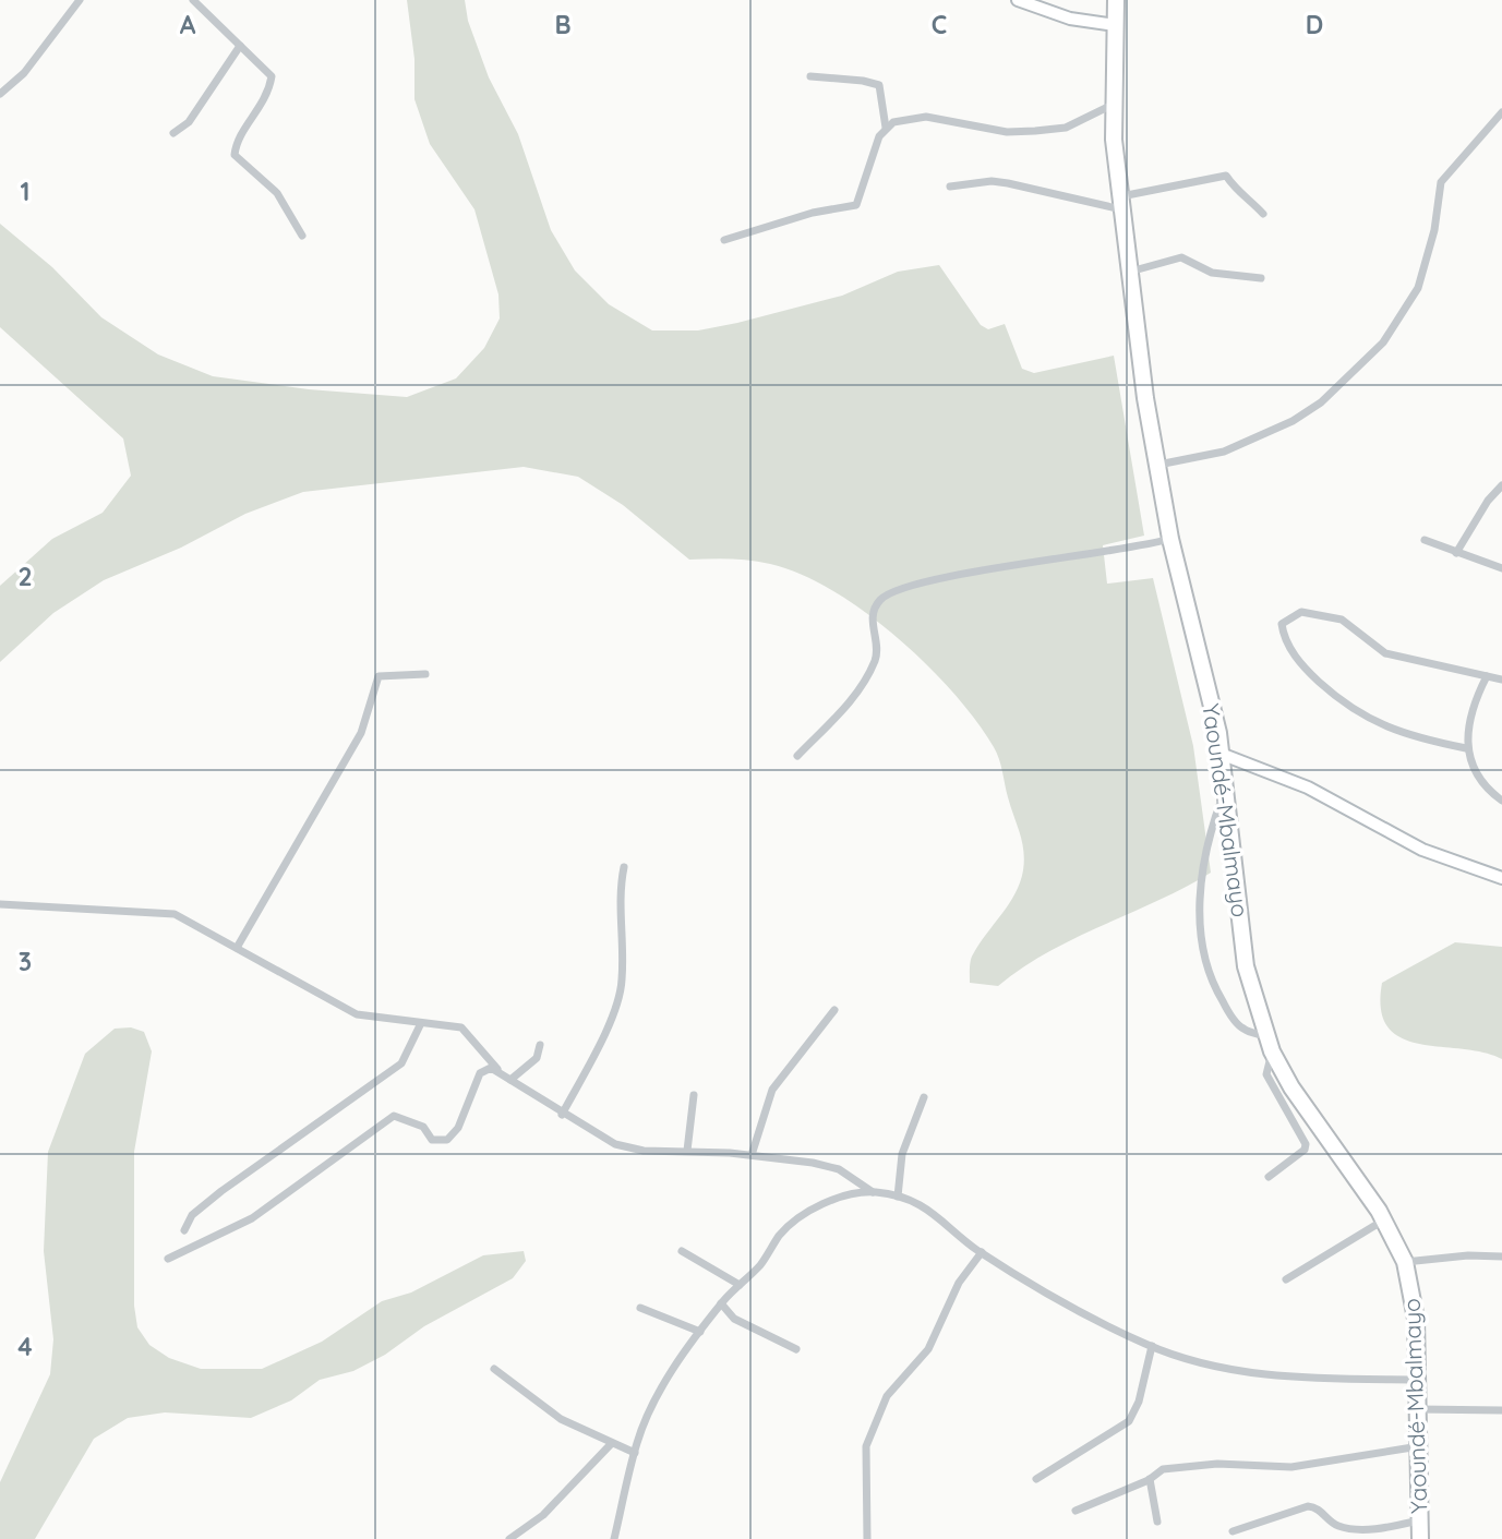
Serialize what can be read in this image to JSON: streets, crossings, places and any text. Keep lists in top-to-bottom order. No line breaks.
{"streets":{"highway":["Yaoundé-Mbalmayo"]},"grid":{"columns":["A","B","C","D"],"rows":["1","2","3","4"]}}
